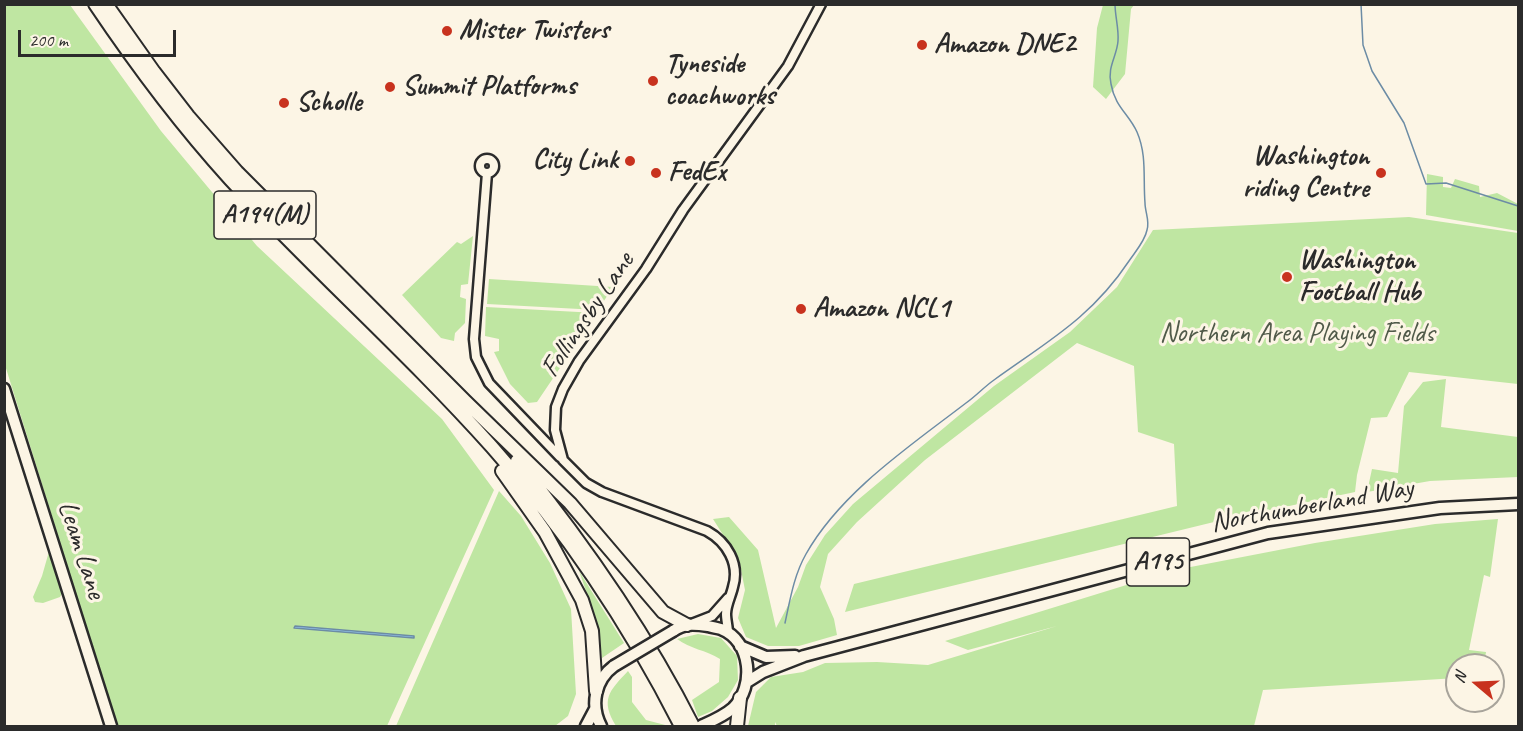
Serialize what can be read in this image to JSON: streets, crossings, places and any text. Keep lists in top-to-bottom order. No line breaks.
{"streets":{"highway":["A194(M)"],"main road":["Northumberland Way","Leam Lane","A195"],"street":["Follingsby Lane"]},"parks":["Northern Area Playing Fields"],"places":["Mister Twisters","Amazon DNE2","Tyneside coachworks","Summit Platforms","Scholle","City Link","FedEx","Washington riding Centre","Washington Football Hub","Amazon NCL1"],"scale_bar":"200 m","north":"left"}
